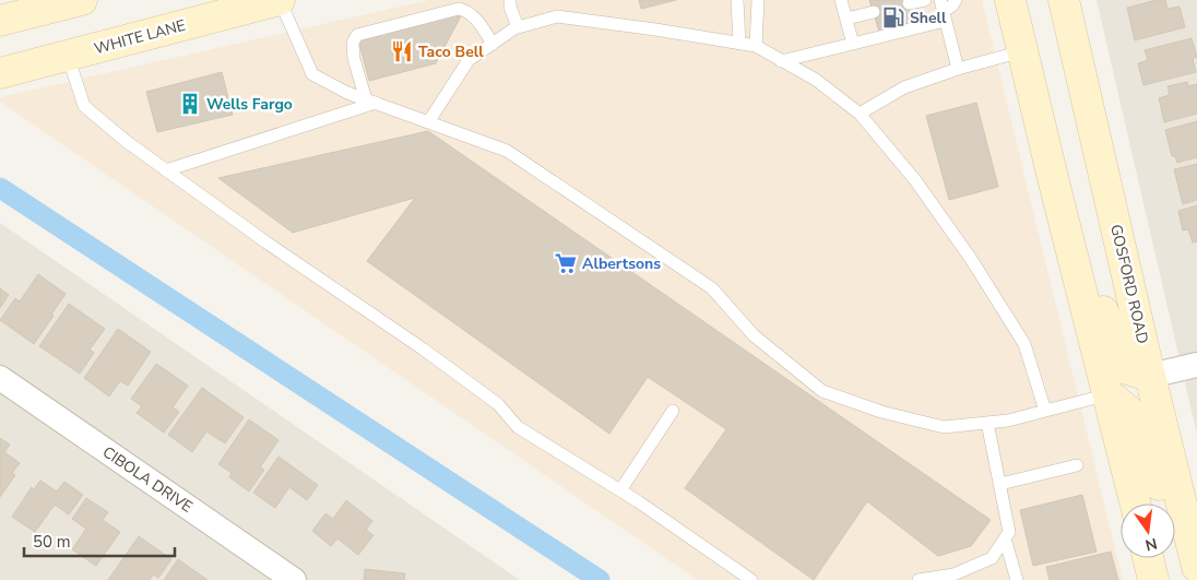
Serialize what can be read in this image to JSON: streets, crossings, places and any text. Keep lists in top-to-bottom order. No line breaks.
{"streets":{"main road":["WHITE LANE","GOSFORD ROAD"],"street":["CIBOLA DRIVE"]},"places":{"fuel station":["Shell"],"restaurant":["Taco Bell"],"building":["Wells Fargo"],"supermarket":["Albertsons"]},"scale_bar":"50 m","north":"bottom"}
